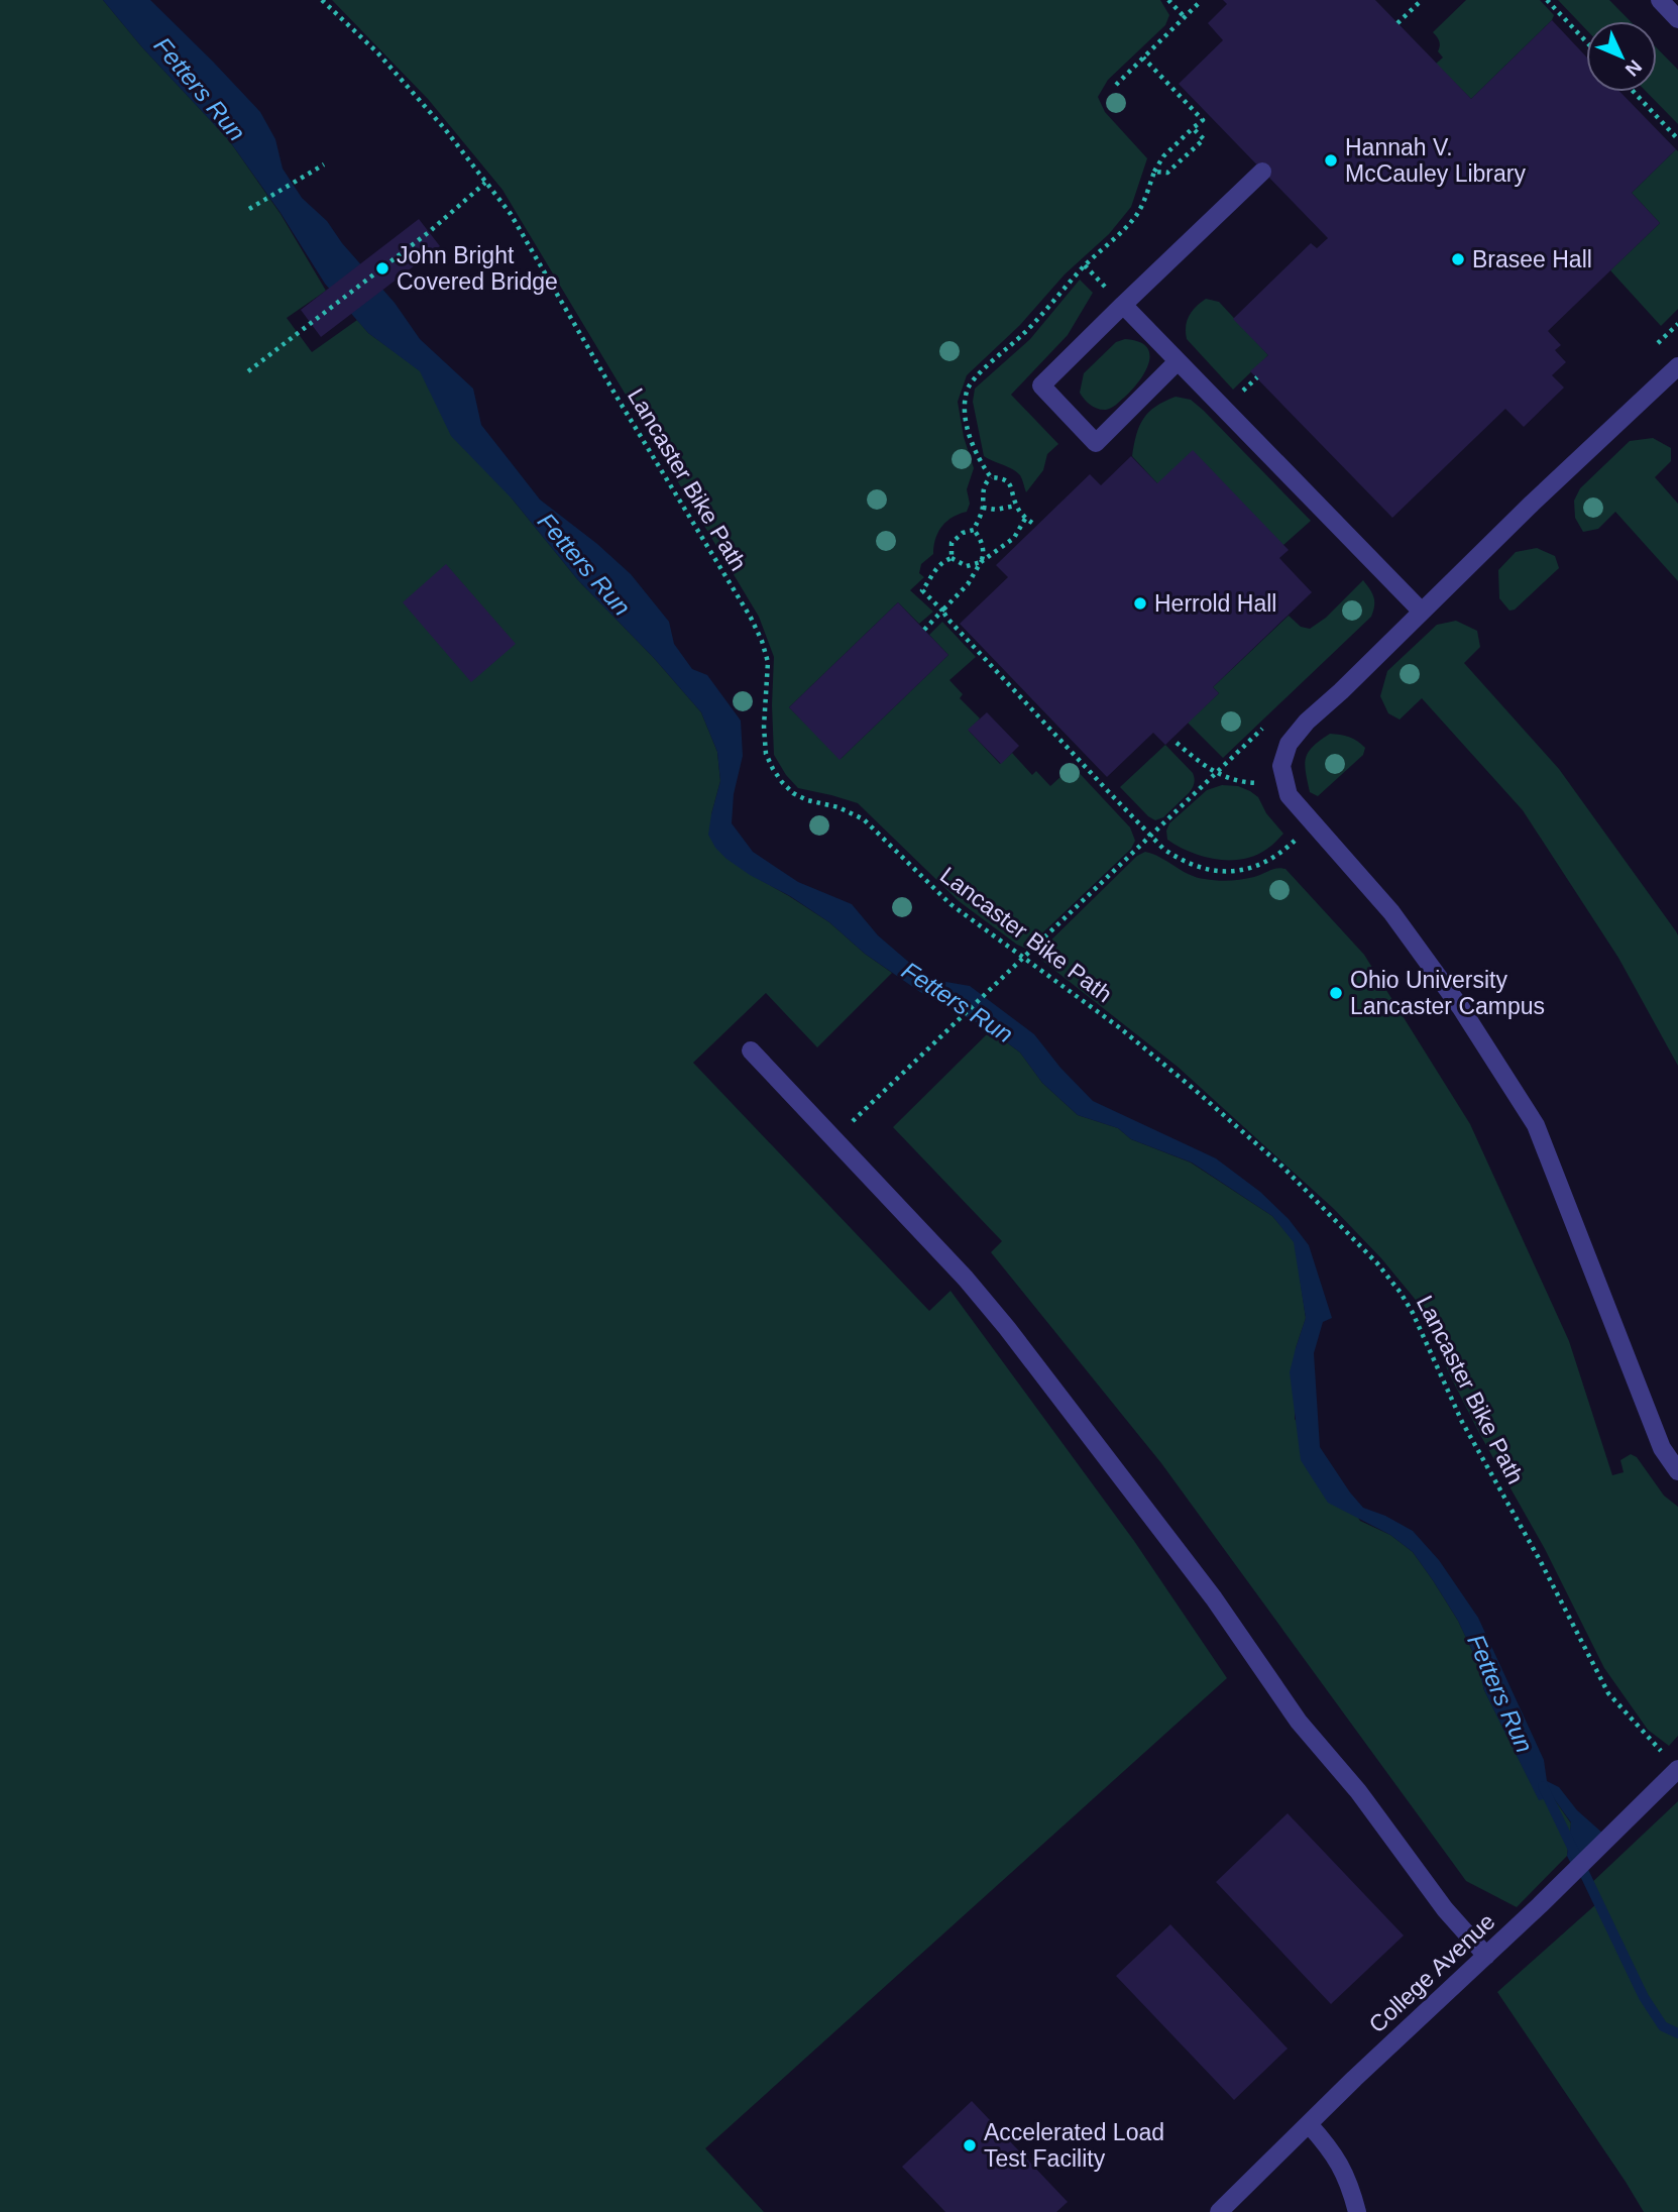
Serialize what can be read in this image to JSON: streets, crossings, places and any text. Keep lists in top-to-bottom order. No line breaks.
{"streets":{"street":["College Avenue"],"path":["Lancaster Bike Path"]},"water":["Fetters Run"],"places":["Hannah V. McCauley Library","Brasee Hall","John Bright Covered Bridge","Herrold Hall","Ohio University Lancaster Campus","Accelerated Load Test Facility"],"north":"bottom right"}
